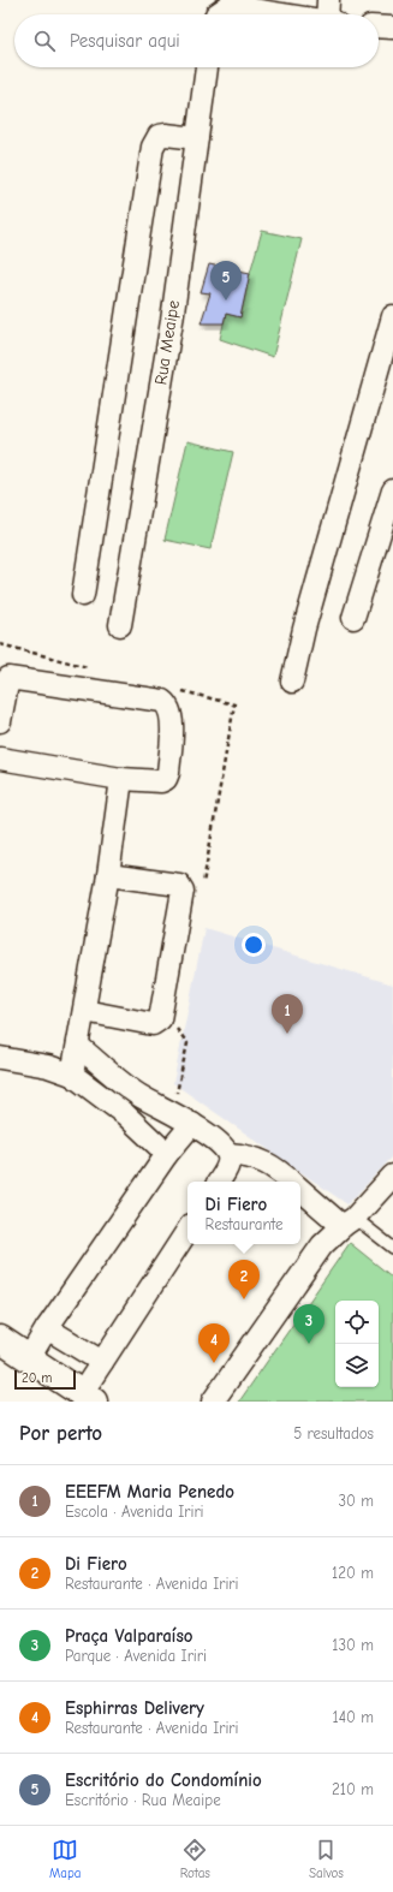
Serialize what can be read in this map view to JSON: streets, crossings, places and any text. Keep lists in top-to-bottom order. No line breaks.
{"streets":{"street":["Rua Meaipe"]},"scale_bar":"20 m","page":{"search":"Pesquisar aqui","pins":["5","1","2","3","4"],"popup":["Di Fiero","Restaurante"],"scale":"20 m","heading":["Por perto","5 resultados"],"list":[{"mark":"1","name":"EEEFM Maria Penedo","note":"Escola · Avenida Iriri","value":"30 m"},{"mark":"2","name":"Di Fiero","note":"Restaurante · Avenida Iriri","value":"120 m"},{"mark":"3","name":"Praça Valparaíso","note":"Parque · Avenida Iriri","value":"130 m"},{"mark":"4","name":"Esphirras Delivery","note":"Restaurante · Avenida Iriri","value":"140 m"},{"mark":"5","name":"Escritório do Condomínio","note":"Escritório · Rua Meaipe","value":"210 m"}],"nav":["Mapa","Rotas","Salvos"]}}
